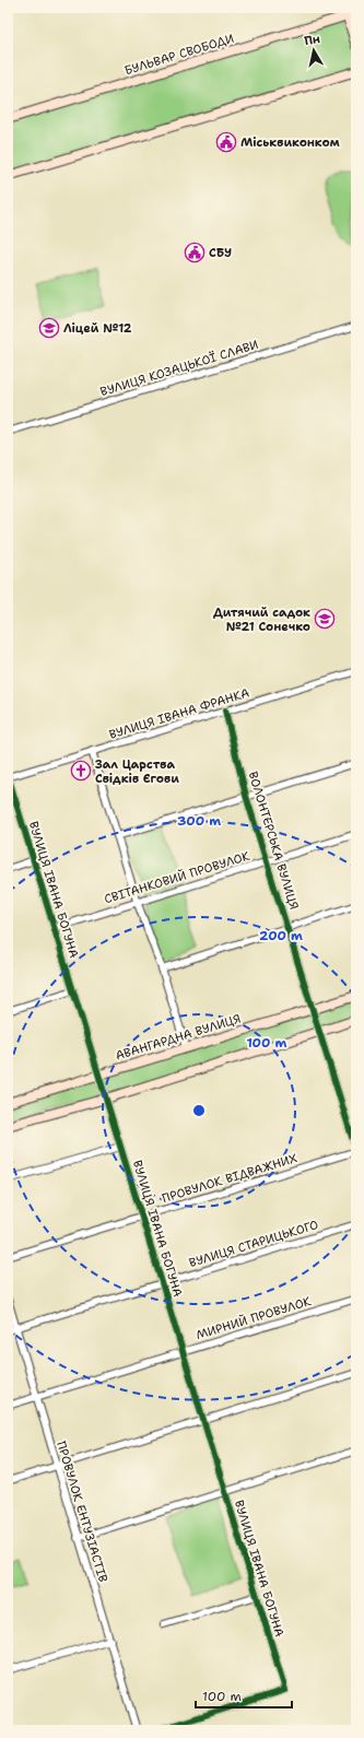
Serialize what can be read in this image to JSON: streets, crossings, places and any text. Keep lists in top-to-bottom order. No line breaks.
{"streets":{"street":["БУЛЬВАР СВОБОДИ","ВУЛИЦЯ КОЗАЦЬКОЇ СЛАВИ","ВУЛИЦЯ ІВАНА ФРАНКА","ВОЛОНТЕРСЬКА ВУЛИЦЯ","СВІТАНКОВИЙ ПРОВУЛОК","ВУЛИЦЯ ІВАНА БОГУНА","АВАНГАРДНА ВУЛИЦЯ","ПРОВУЛОК ВІДВАЖНИХ","ВУЛИЦЯ СТАРИЦЬКОГО","МИРНИЙ ПРОВУЛОК","ПРОВУЛОК ЕНТУЗІАСТІВ"]},"crossings":[["ВУЛИЦЯ ІВАНА ФРАНКА","ВОЛОНТЕРСЬКА ВУЛИЦЯ"],["ВУЛИЦЯ ІВАНА ФРАНКА","ВУЛИЦЯ ІВАНА БОГУНА"],["ВОЛОНТЕРСЬКА ВУЛИЦЯ","СВІТАНКОВИЙ ПРОВУЛОК"],["ВОЛОНТЕРСЬКА ВУЛИЦЯ","АВАНГАРДНА ВУЛИЦЯ"],["ВОЛОНТЕРСЬКА ВУЛИЦЯ","ПРОВУЛОК ВІДВАЖНИХ"],["СВІТАНКОВИЙ ПРОВУЛОК","ВУЛИЦЯ ІВАНА БОГУНА"],["ВУЛИЦЯ ІВАНА БОГУНА","АВАНГАРДНА ВУЛИЦЯ"],["ВУЛИЦЯ ІВАНА БОГУНА","ПРОВУЛОК ВІДВАЖНИХ"],["ВУЛИЦЯ ІВАНА БОГУНА","ВУЛИЦЯ СТАРИЦЬКОГО"],["ВУЛИЦЯ ІВАНА БОГУНА","МИРНИЙ ПРОВУЛОК"],["ВУЛИЦЯ СТАРИЦЬКОГО","ПРОВУЛОК ЕНТУЗІАСТІВ"],["МИРНИЙ ПРОВУЛОК","ПРОВУЛОК ЕНТУЗІАСТІВ"]],"places":{"public building":["Міськвиконком","СБУ"],"school or university":["Ліцей №12","Дитячий садок №21 Сонечко"],"church":["Зал Царства Свідків Єгови"]},"scale_bar":"100 m","north":"top","rings":["300 m","200 m","100 m"]}
